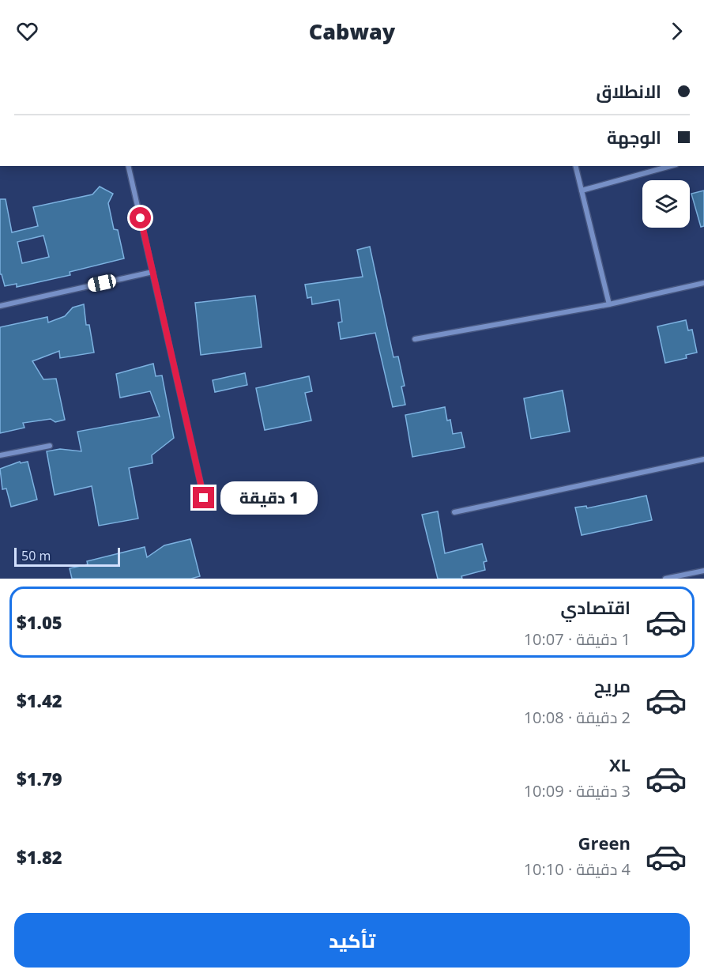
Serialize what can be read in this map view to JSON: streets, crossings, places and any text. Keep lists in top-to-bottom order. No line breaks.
{"scale_bar":"50 m","page":{"header":"Cabway","banner":["الانطلاق","الوجهة"],"bubble":"1 دقيقة","scale":"50 m","list":[{"name":"اقتصادي","note":"1 دقيقة · 10:07","value":"$1.05"},{"name":"مريح","note":"2 دقيقة · 10:08","value":"$1.42"},{"name":"XL","note":"3 دقيقة · 10:09","value":"$1.79"},{"name":"Green","note":"4 دقيقة · 10:10","value":"$1.82"}],"buttons":"تأكيد"}}
